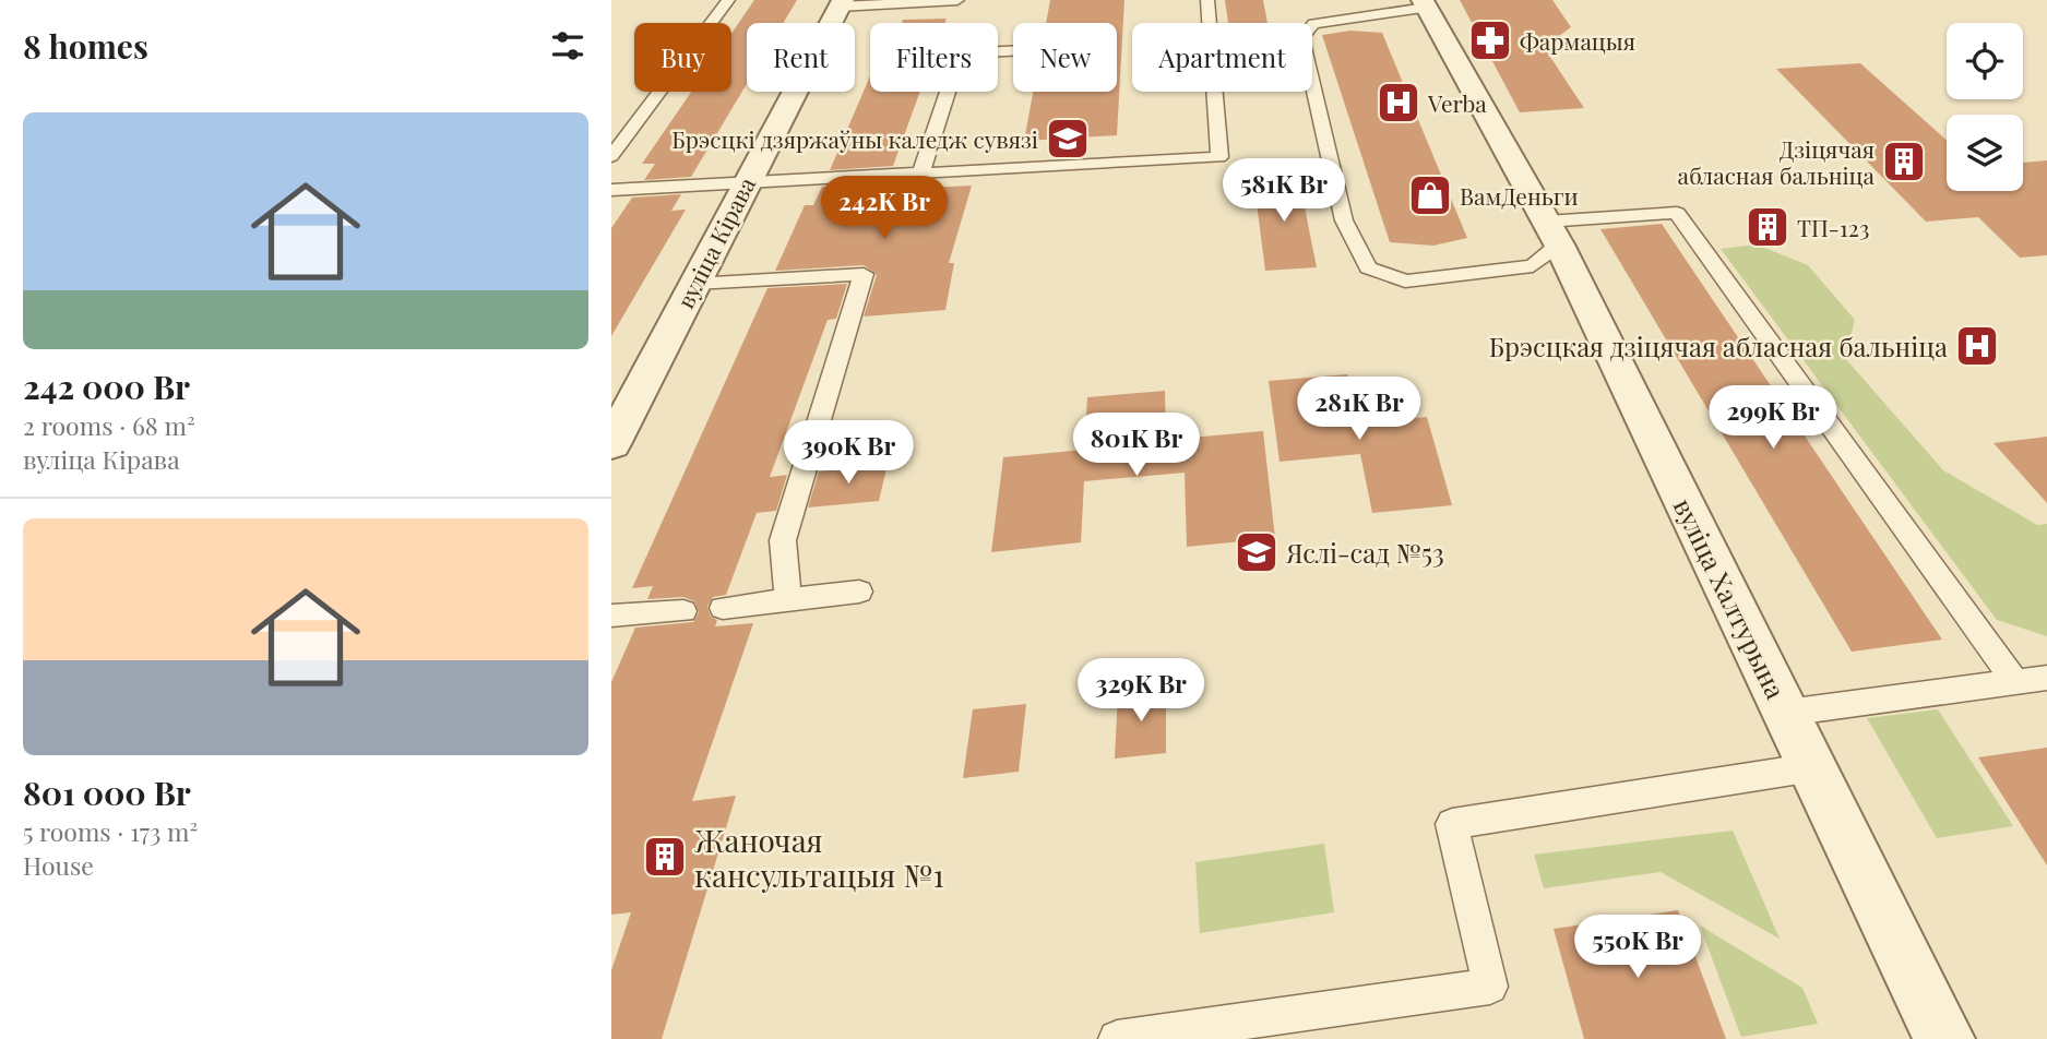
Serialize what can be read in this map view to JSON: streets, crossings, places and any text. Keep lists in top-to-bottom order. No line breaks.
{"streets":{"street":["вуліца Кірава","вуліца Халтурына"]},"places":{"pharmacy":["Фармацыя"],"hospital":["Verba","Брэсцкая дзіцячая абласная бальніца"],"school or university":["Брэсцкі дзяржаўны каледж сувязі","Яслі-сад №53"],"building":["Дзіцячая абласная бальніца","ТП-123","Жаночая кансультацыя №1"],"shop":["ВамДеньги"]},"page":{"heading":"8 homes","chip":["Buy","Rent","Filters","New","Apartment"],"list":[{"name":"242 000 Br","note":"2 rooms · 68 m² · вуліца Кірава"},{"name":"801 000 Br","note":"5 rooms · 173 m² · House"}],"price":["581K Br","242K Br","281K Br","299K Br","801K Br","390K Br","329K Br","550K Br"]}}
